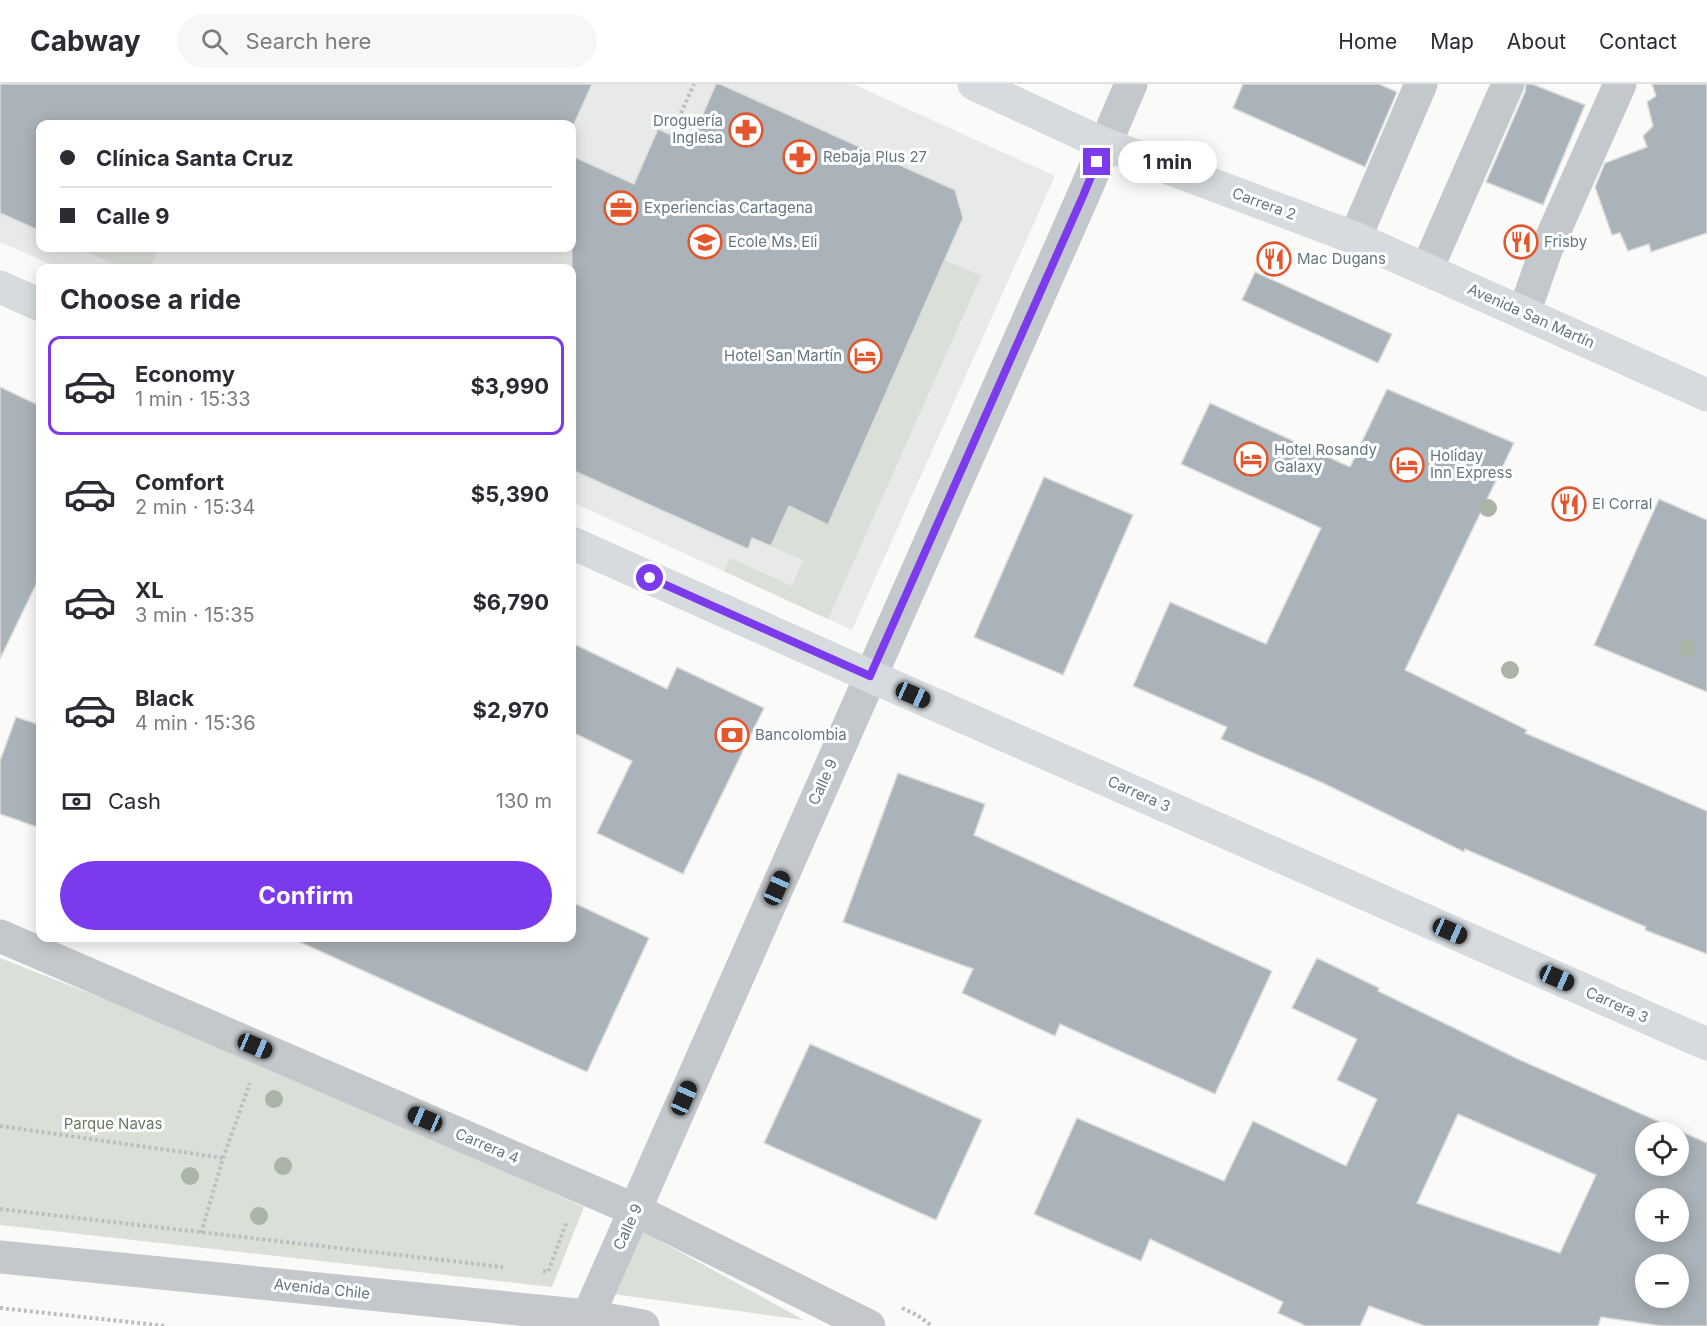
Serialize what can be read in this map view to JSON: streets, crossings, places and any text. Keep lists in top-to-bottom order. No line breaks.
{"streets":{"main road":["Carrera 2","Avenida San Martín","Carrera 3"],"street":["Calle 9","Carrera 4","Avenida Chile"]},"crossings":[["Carrera 2","Avenida San Martín"],["Carrera 2","Calle 9"],["Calle 9","Carrera 3"],["Calle 9","Carrera 4"],["Calle 9","Avenida Chile"]],"parks":["Parque Navas"],"places":{"pharmacy":["Droguería Inglesa","Rebaja Plus 27"],"office":["Experiencias Cartagena"],"school or university":["Ecole Ms. Eli"],"restaurant":["Frisby","Mac Dugans","El Corral"],"hotel":["Hotel San Martín","Hotel Rosandy Galaxy","Holiday Inn Express"],"bank":["Bancolombia"]},"page":{"header":"Cabway","search":"Search here","nav":["Home","Map","About","Contact"],"banner":["Clínica Santa Cruz","Calle 9"],"bubble":"1 min","heading":"Choose a ride","list":[{"name":"Economy","note":"1 min · 15:33","value":"$3,990"},{"name":"Comfort","note":"2 min · 15:34","value":"$5,390"},{"name":"XL","note":"3 min · 15:35","value":"$6,790"},{"name":"Black","note":"4 min · 15:36","value":"$2,970"}],"pay":["Cash","130 m"],"buttons":"Confirm","map_buttons":["+","−"]}}
